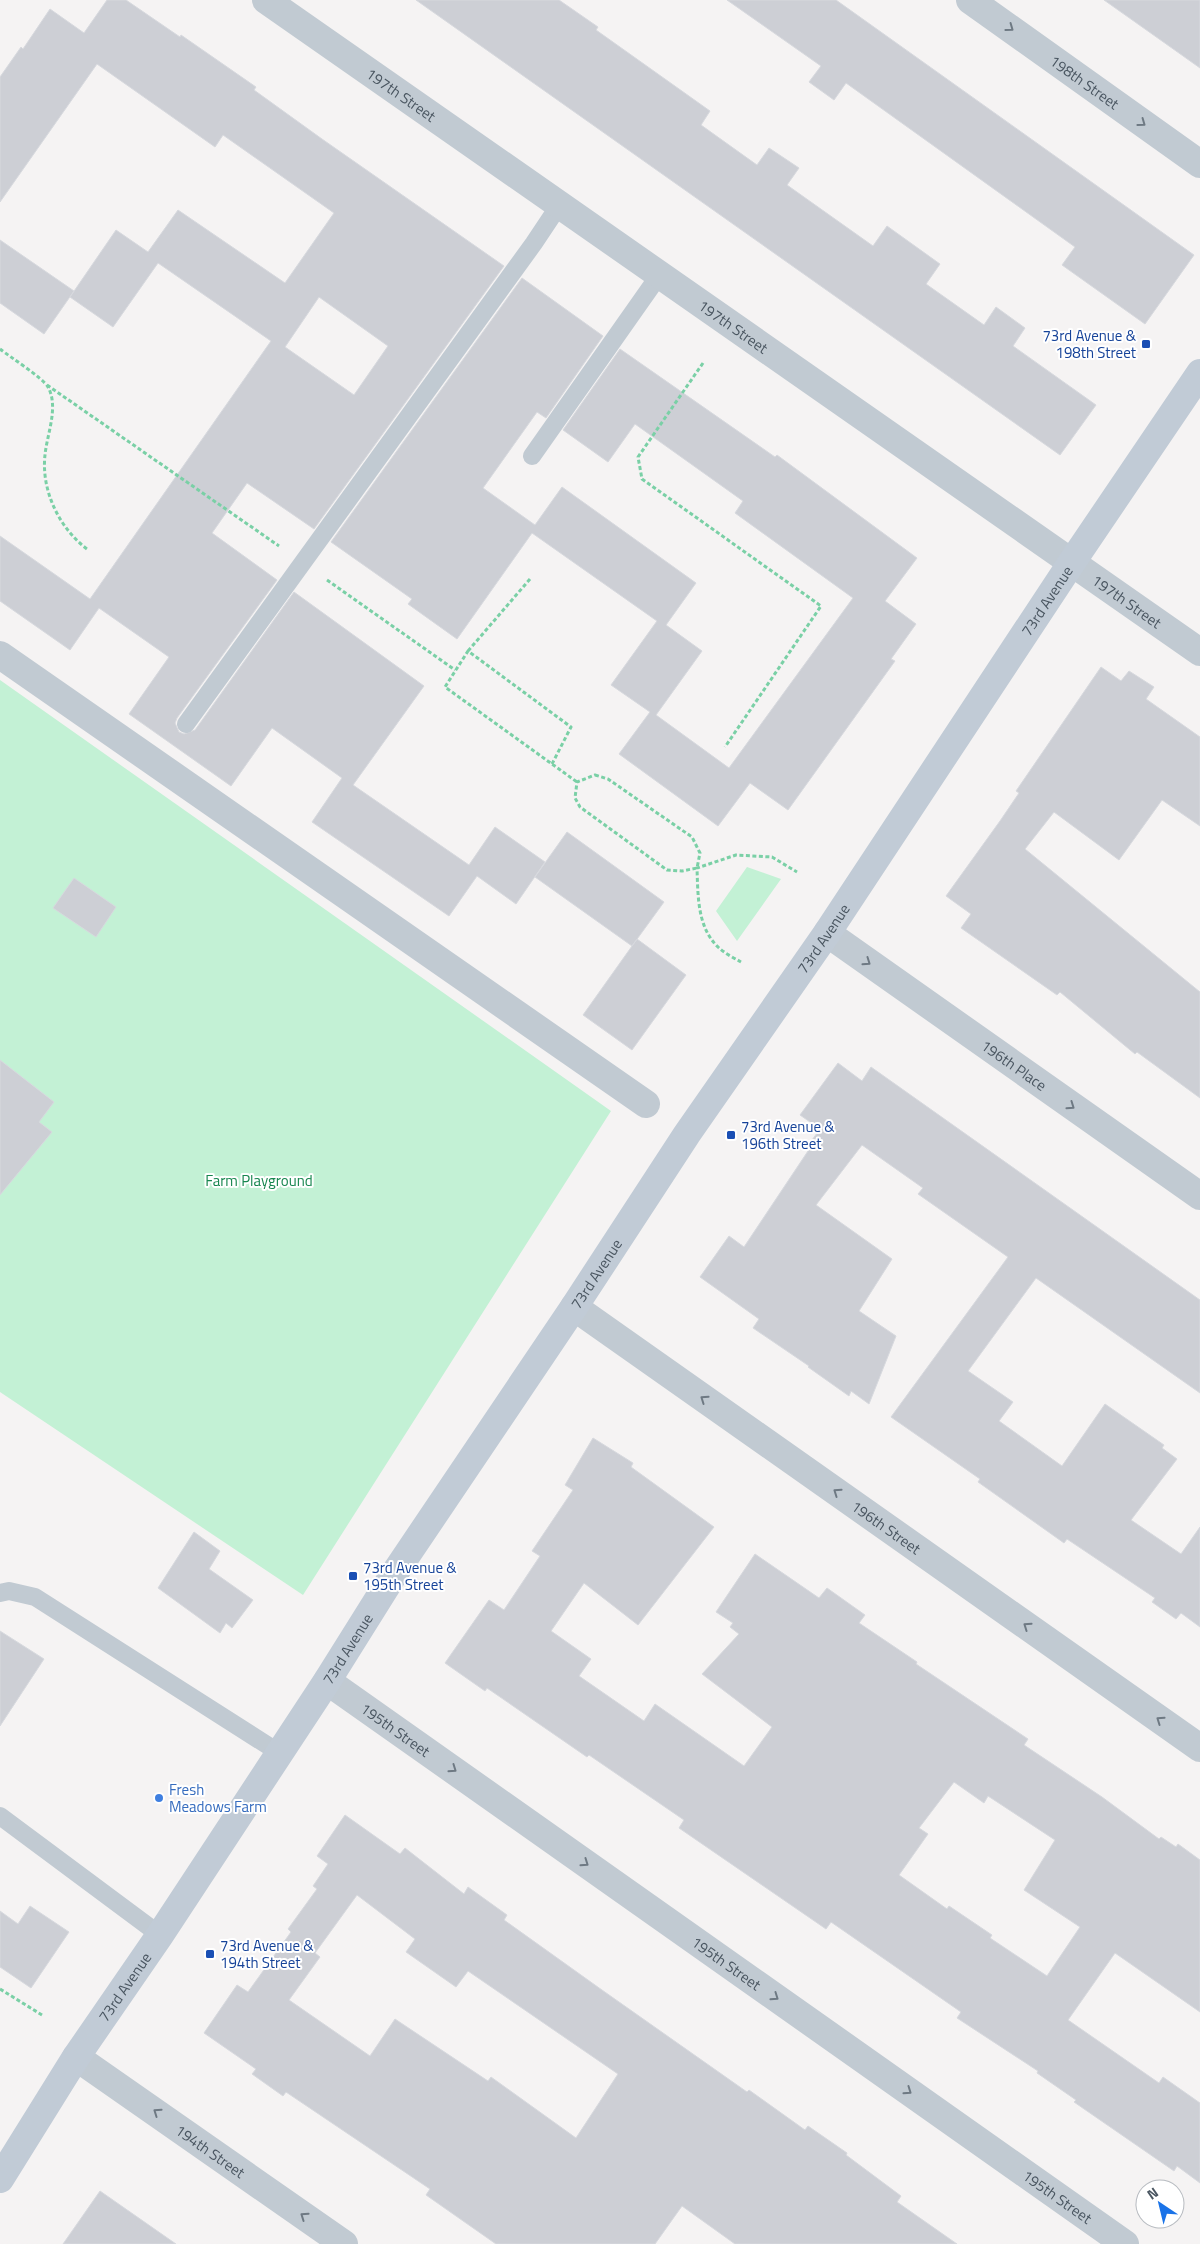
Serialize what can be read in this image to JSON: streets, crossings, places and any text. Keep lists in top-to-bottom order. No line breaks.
{"streets":{"street":["198th Street","197th Street","73rd Avenue","196th Place","196th Street","195th Street","194th Street"]},"crossings":[["197th Street","73rd Avenue"],["73rd Avenue","196th Place"],["73rd Avenue","196th Street"],["73rd Avenue","195th Street"],["73rd Avenue","194th Street"]],"one_way":["198th Street","196th Place","196th Street","195th Street","194th Street"],"parks":["Farm Playground"],"places":{"transit":["73rd Avenue & 198th Street","73rd Avenue & 196th Street","73rd Avenue & 195th Street","73rd Avenue & 194th Street"],"other":["Fresh Meadows Farm"]},"north":"top left"}
